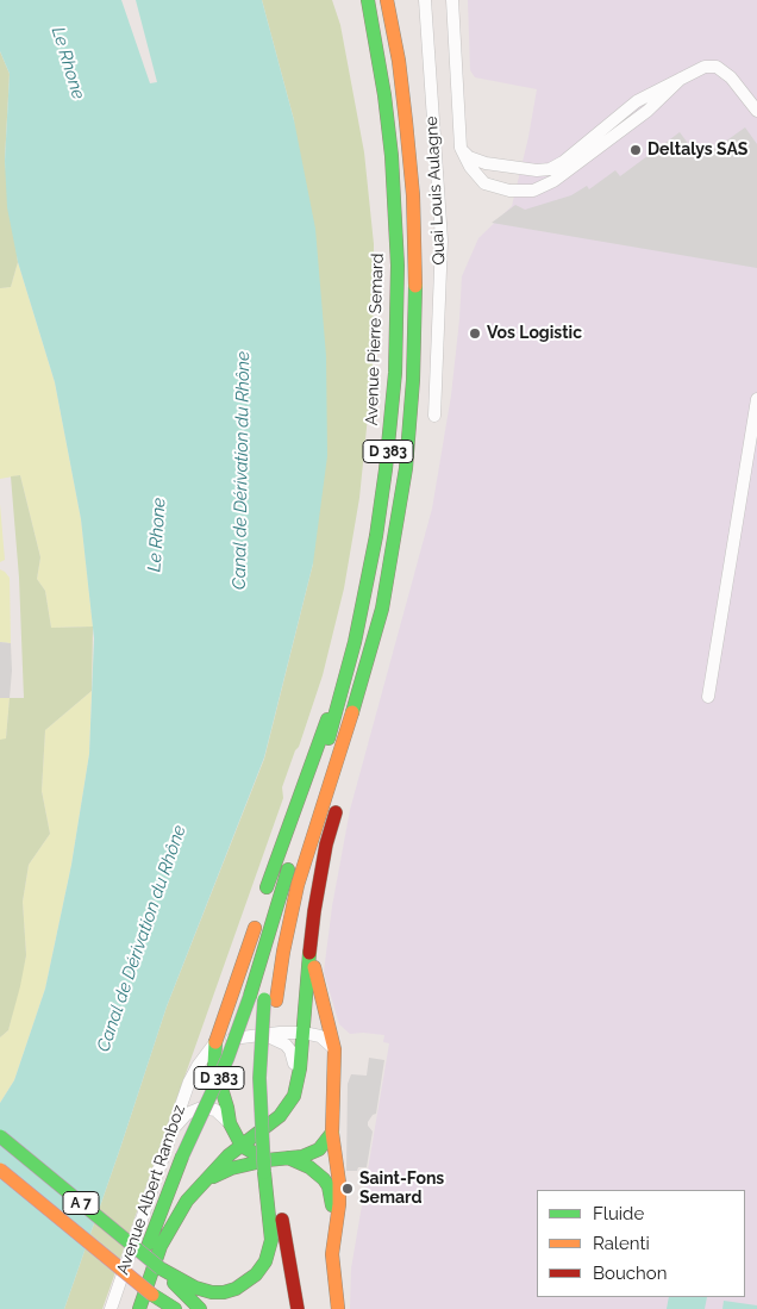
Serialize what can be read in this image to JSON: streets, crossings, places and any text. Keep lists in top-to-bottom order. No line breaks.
{"streets":{"main road":["Avenue Pierre Semard","D 383","A 7"],"street":["Quai Louis Aulagne","Avenue Albert Ramboz"]},"crossings":[["Avenue Pierre Semard","D 383"]],"water":["Le Rhone","Canal de Dérivation du Rhône"],"places":["Deltalys SAS","Vos Logistic","Saint-Fons Semard"],"legend":["Fluide","Ralenti","Bouchon"]}
